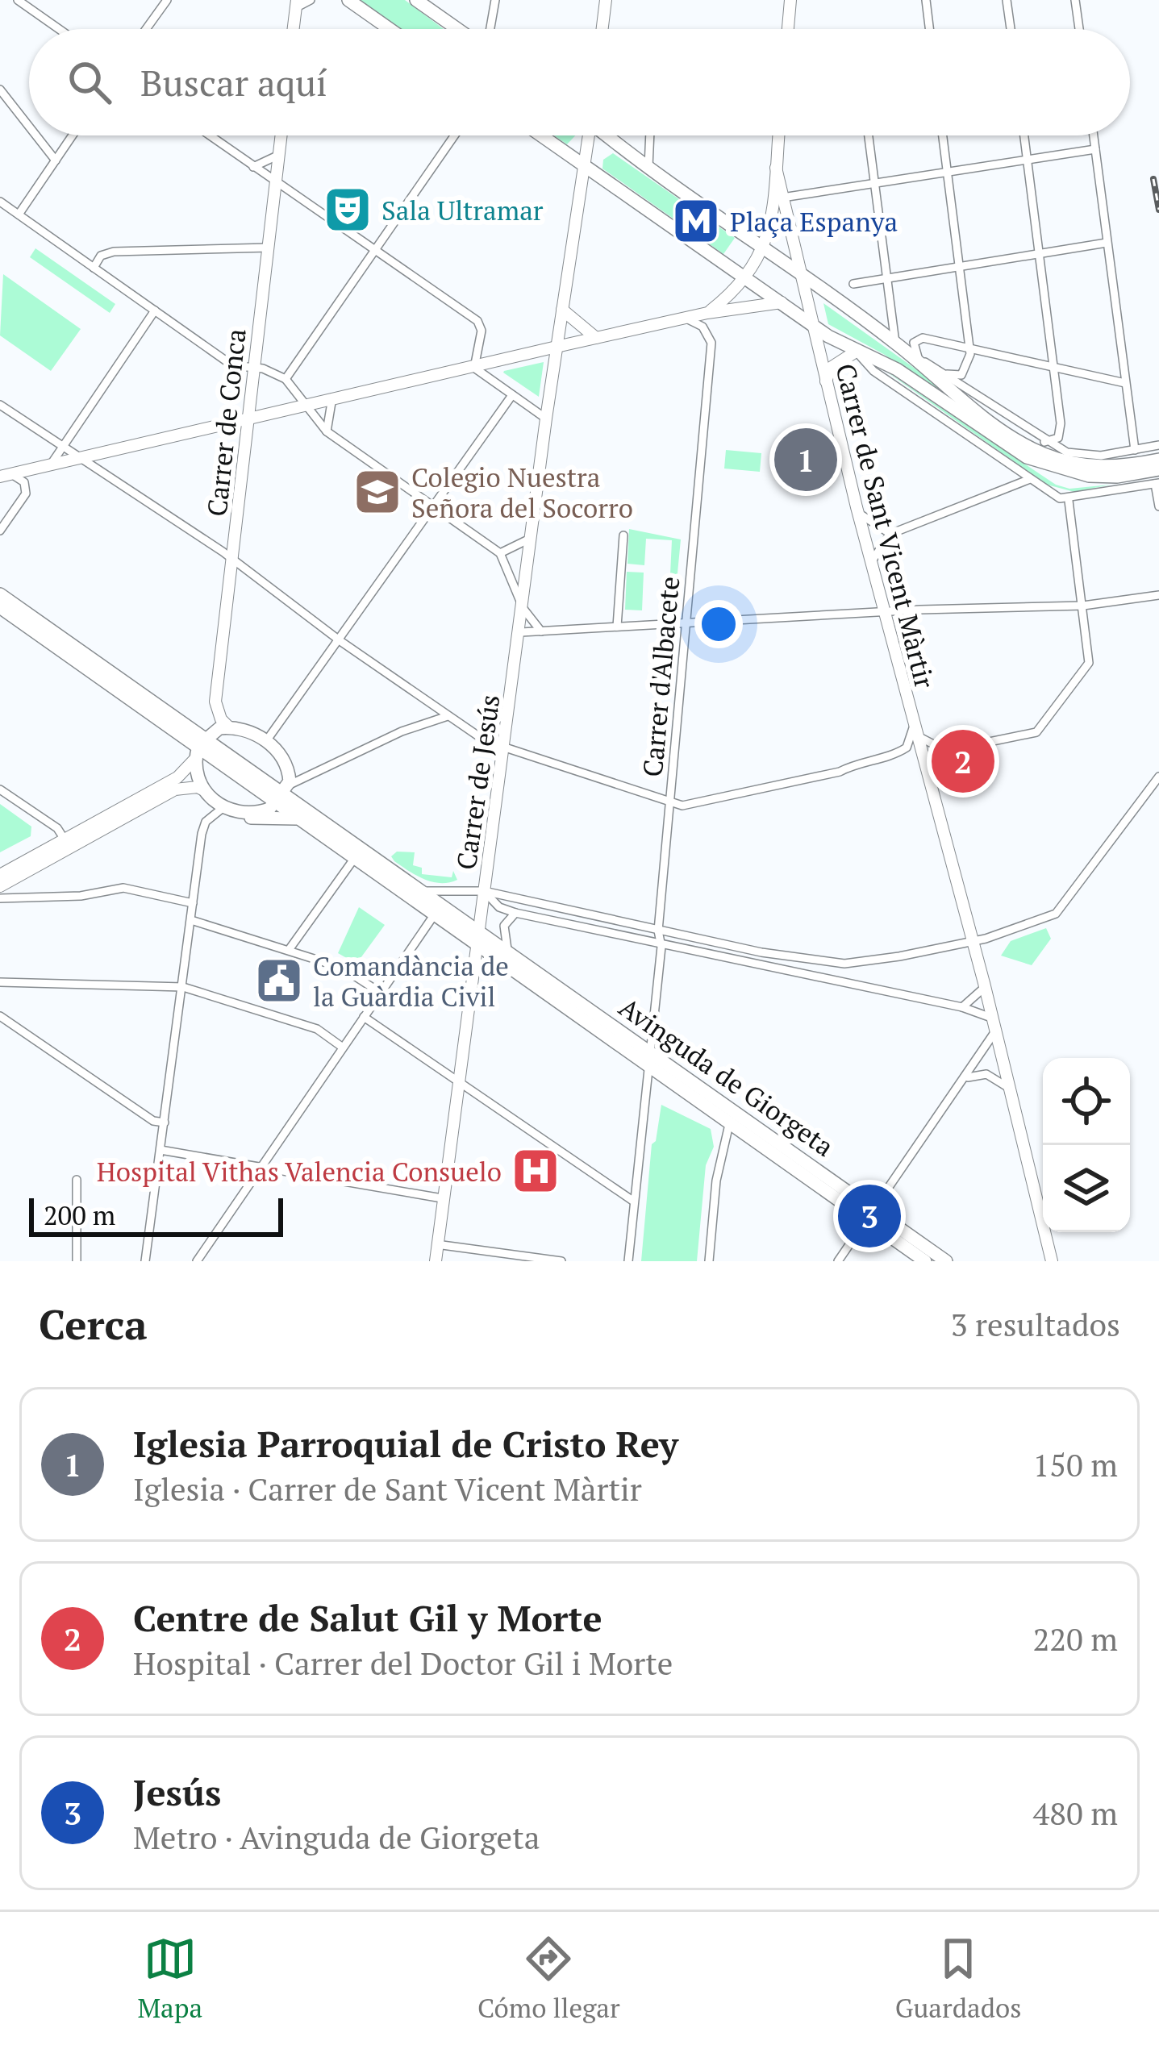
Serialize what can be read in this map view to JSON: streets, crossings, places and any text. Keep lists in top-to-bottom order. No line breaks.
{"streets":{"main road":["Carrer de Conca","Carrer de Sant Vicent Màrtir","Carrer de Jesús","Avinguda de Giorgeta"],"street":["Carrer d'Albacete"]},"crossings":[["Carrer d'Albacete","Avinguda de Giorgeta"],["Carrer de Jesús","Avinguda de Giorgeta"]],"places":{"theatre":["Sala Ultramar"],"metro station":["Plaça Espanya"],"school or university":["Colegio Nuestra Señora del Socorro"],"public building":["Comandància de la Guàrdia Civil"],"hospital":["Hospital Vithas Valencia Consuelo"]},"scale_bar":"200 m","page":{"search":"Buscar aquí","pins":["1","2","3"],"scale":"200 m","heading":["Cerca","3 resultados"],"list":[{"mark":"1","name":"Iglesia Parroquial de Cristo Rey","note":"Iglesia · Carrer de Sant Vicent Màrtir","value":"150 m"},{"mark":"2","name":"Centre de Salut Gil y Morte","note":"Hospital · Carrer del Doctor Gil i Morte","value":"220 m"},{"mark":"3","name":"Jesús","note":"Metro · Avinguda de Giorgeta","value":"480 m"}],"nav":["Mapa","Cómo llegar","Guardados"]}}
